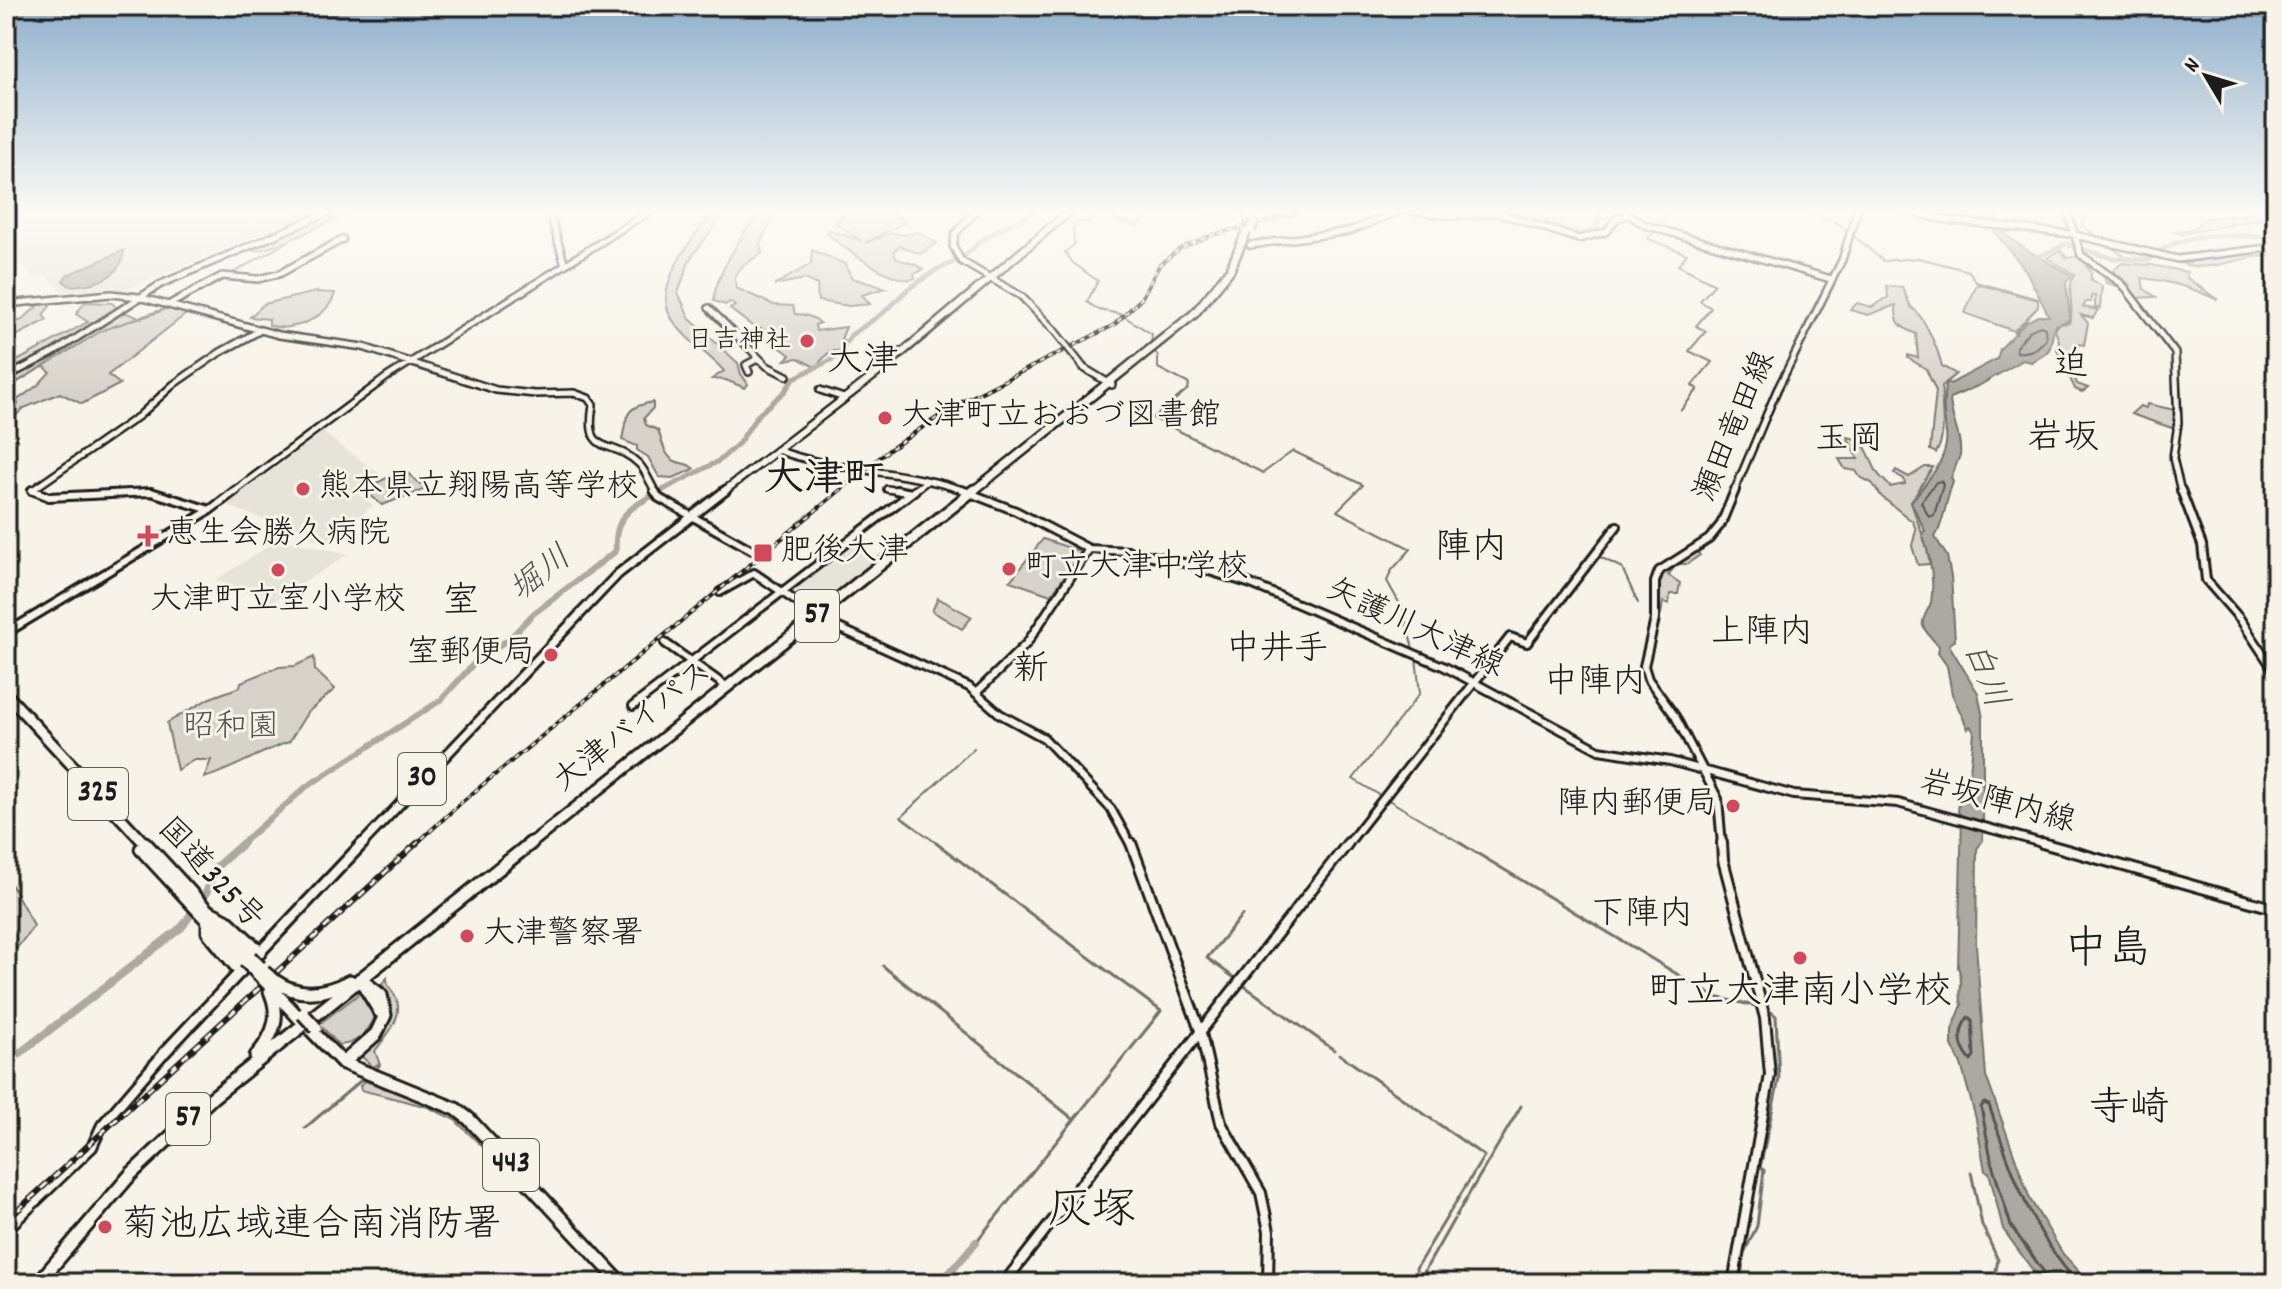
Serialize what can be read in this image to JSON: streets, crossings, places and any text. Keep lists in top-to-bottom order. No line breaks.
{"streets":{"highway":["57","大津バイパス","325","国道325号","443"],"main road":["30"],"street":["瀬田竜田線","矢護川大津線","岩坂陣内線"]},"crossings":[["瀬田竜田線","矢護川大津線"],["瀬田竜田線","岩坂陣内線"],["57","大津バイパス"],["57","国道325号"],["矢護川大津線","大津バイパス"],["矢護川大津線","30"],["矢護川大津線","岩坂陣内線"],["30","325"],["30","国道325号"],["325","国道325号"]],"districts":["大津","迫","岩坂","玉岡","大津町","陣内","室","上陣内","中井手","新","中陣内","下陣内","中島","寺崎","灰塚"],"water":["堀川","白川"],"parks":["昭和園"],"places":{"other":["日吉神社","大津町立おおづ図書館","熊本県立翔陽高等学校","町立大津中学校","大津町立室小学校","室郵便局","陣内郵便局","大津警察署","町立大津南小学校","菊池広域連合南消防署"],"health":["恵生会勝久病院"],"transit":["肥後大津"]},"north":"top left"}
